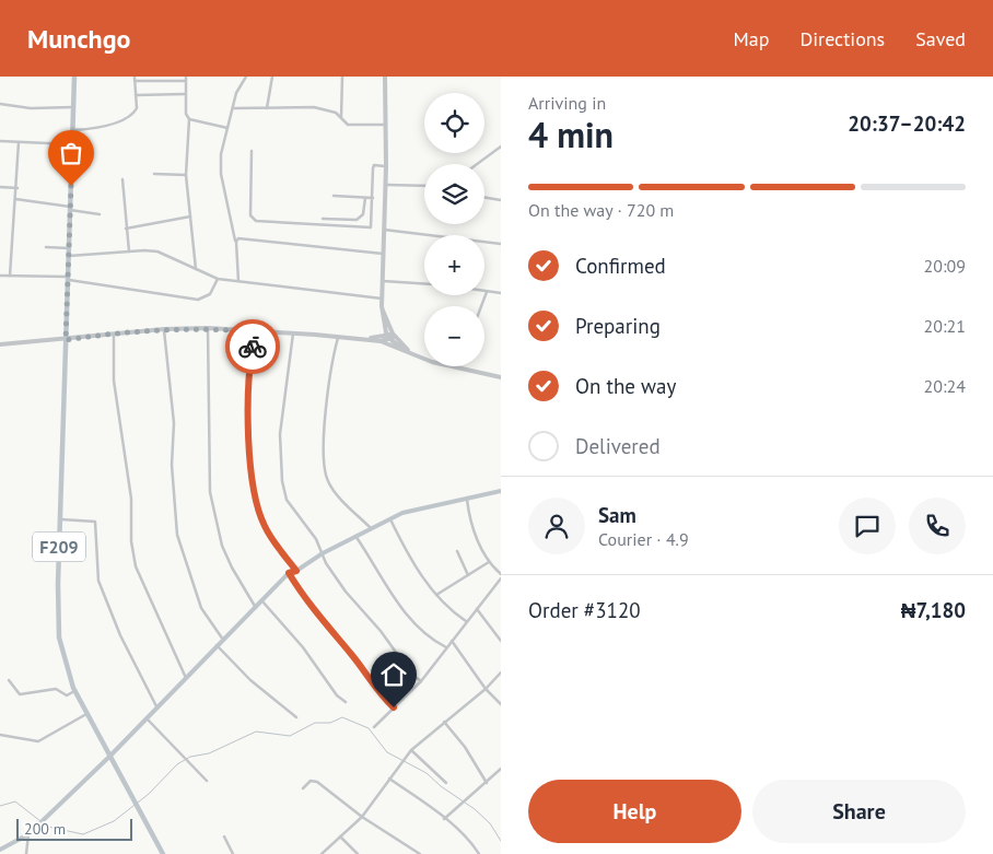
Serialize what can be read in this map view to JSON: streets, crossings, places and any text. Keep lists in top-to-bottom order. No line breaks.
{"streets":{"main road":["F209"]},"scale_bar":"200 m","page":{"header":"Munchgo","nav":["Map","Directions","Saved"],"heading":["4 min","Arriving in","20:37–20:42"],"panel":["Sam","Courier · 4.9","Order #3120","₦7,180"],"map_buttons":["+","−"],"bar":"On the way · 720 m","list":[["Confirmed","20:09"],["Preparing","20:21"],["On the way","20:24"],"Delivered"],"buttons":["Help","Share"],"scale":"200 m"}}
